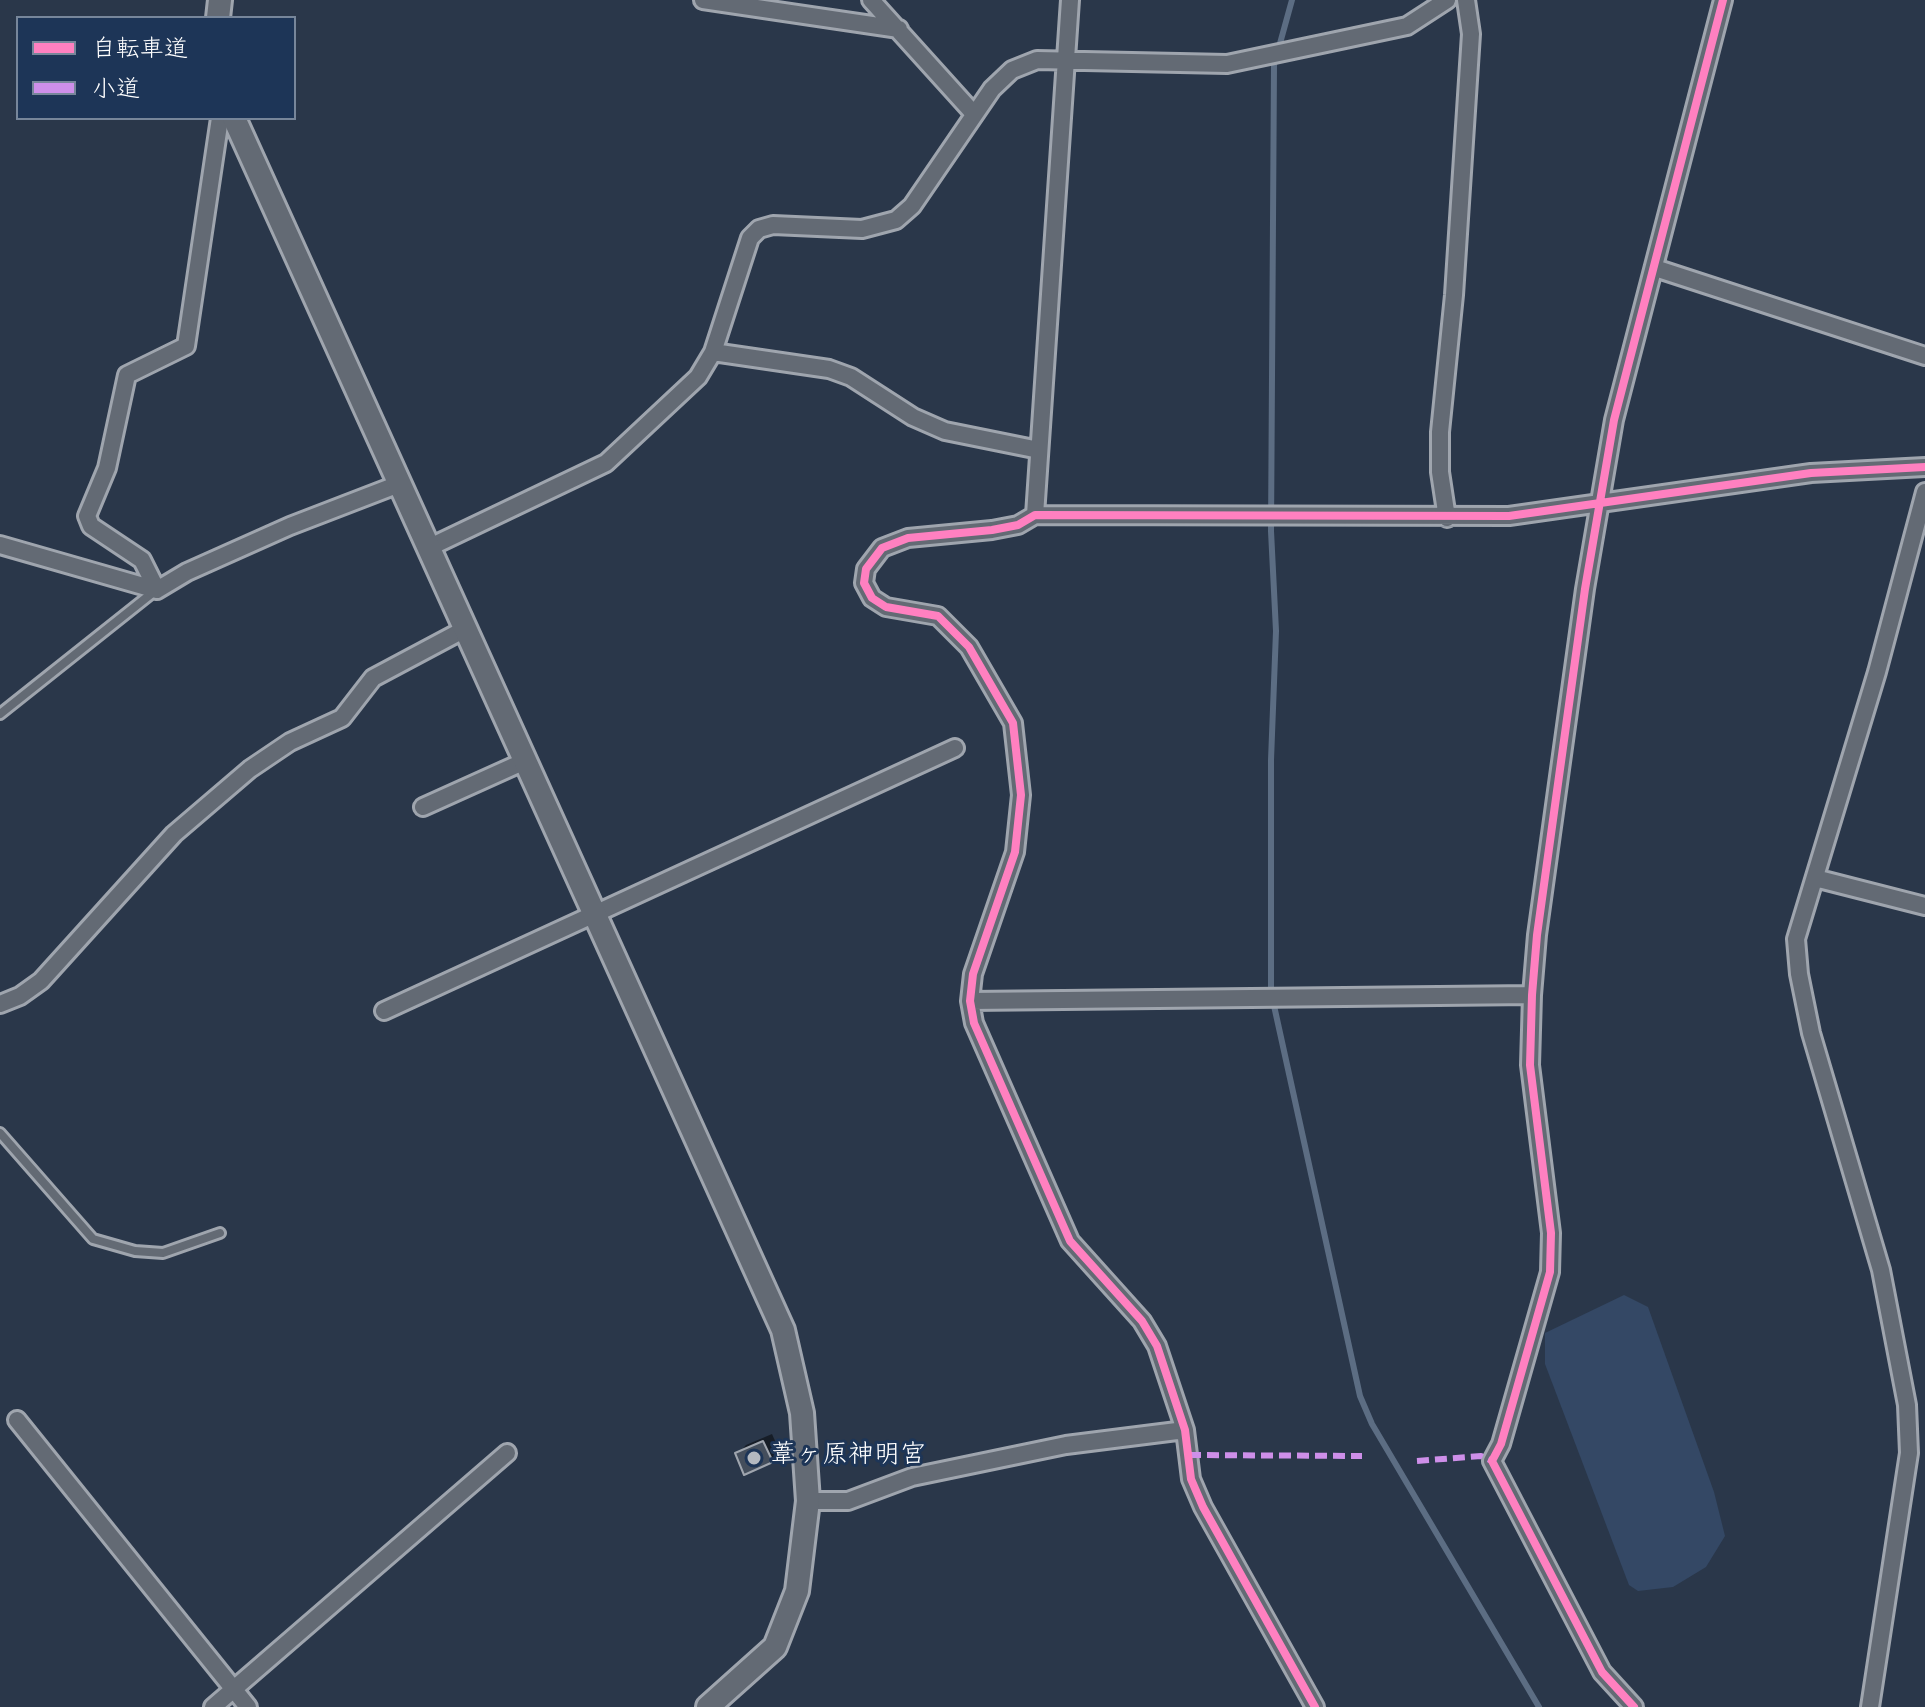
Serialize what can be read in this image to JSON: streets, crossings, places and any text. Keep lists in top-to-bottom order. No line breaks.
{"places":["葦ヶ原神明宮"],"legend":["自転車道","小道"]}
